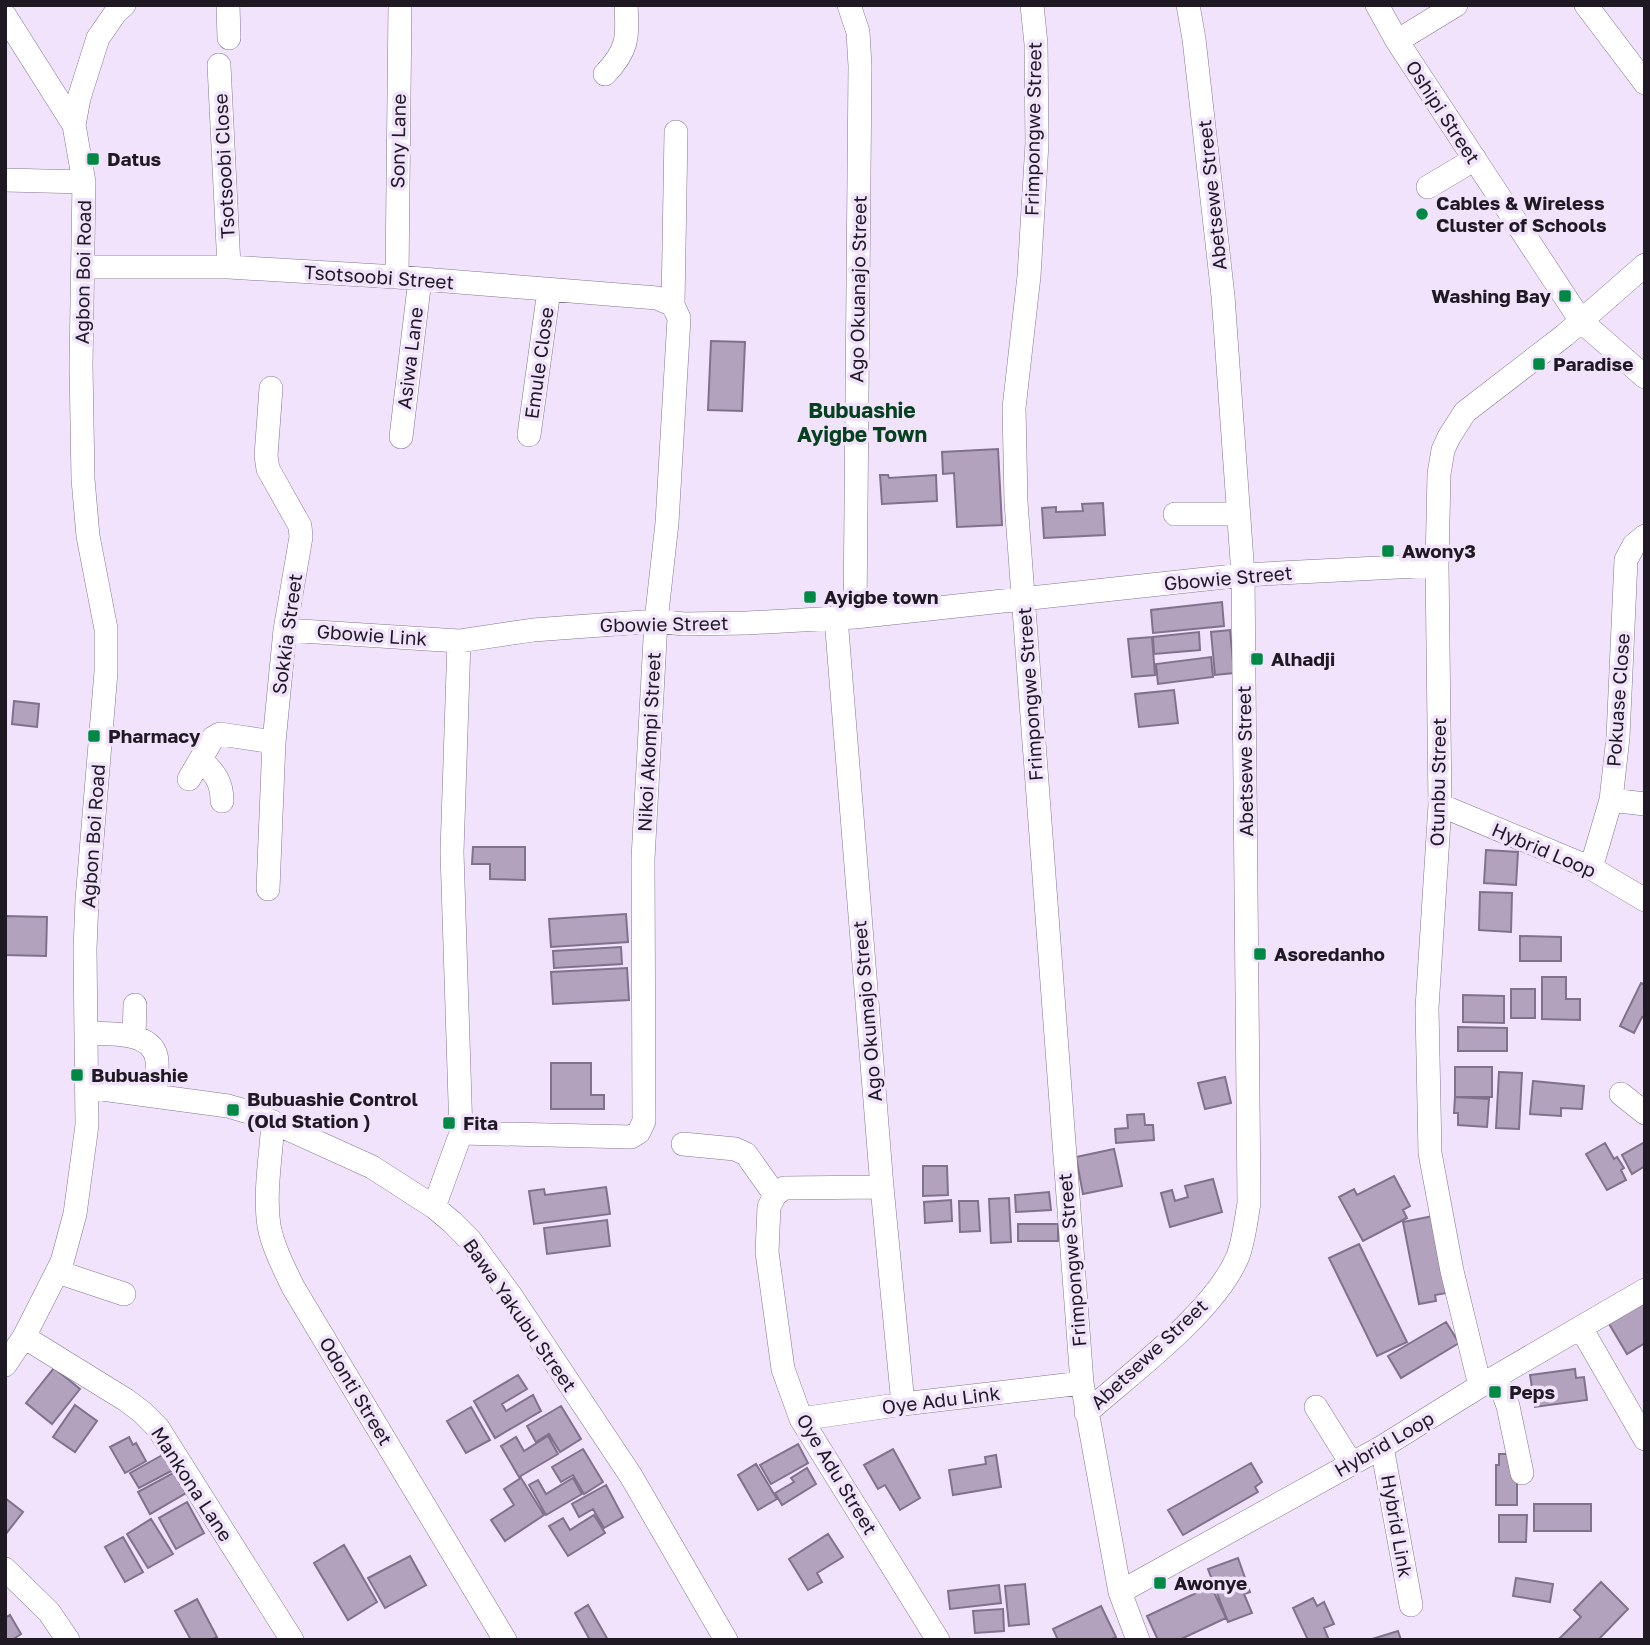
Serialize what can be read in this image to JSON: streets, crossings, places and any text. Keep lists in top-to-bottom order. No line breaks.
{"streets":{"street":["Oshipi Street","Frimpongwe Street","Sony Lane","Tsotsoobi Close","Abetsewe Street","Agbon Boi Road","Tsotsoobi Street","Ago Okuanajo Street","Asiwa Lane","Emule Close","Gbowie Street","Sokkia Street","Gbowie Link","Pokuase Close","Nikoi Akompi Street","Otunbu Street","Hybrid Loop","Ago Okumajo Street","Bawa Yakubu Street","Odonti Street","Oye Adu Link","Oye Adu Street","Mankona Lane","Hybrid Link"]},"crossings":[["Oshipi Street","Otunbu Street"],["Frimpongwe Street","Abetsewe Street"],["Frimpongwe Street","Gbowie Street"],["Frimpongwe Street","Oye Adu Link"],["Sony Lane","Tsotsoobi Street"],["Sony Lane","Asiwa Lane"],["Tsotsoobi Close","Tsotsoobi Street"],["Abetsewe Street","Gbowie Street"],["Agbon Boi Road","Tsotsoobi Street"],["Agbon Boi Road","Bawa Yakubu Street"],["Agbon Boi Road","Mankona Lane"],["Tsotsoobi Street","Asiwa Lane"],["Tsotsoobi Street","Emule Close"],["Tsotsoobi Street","Nikoi Akompi Street"],["Ago Okuanajo Street","Gbowie Street"],["Ago Okuanajo Street","Ago Okumajo Street"],["Gbowie Street","Gbowie Link"],["Gbowie Street","Nikoi Akompi Street"],["Gbowie Street","Otunbu Street"],["Gbowie Street","Ago Okumajo Street"],["Sokkia Street","Gbowie Link"],["Pokuase Close","Hybrid Loop"],["Otunbu Street","Hybrid Loop"],["Hybrid Loop","Hybrid Link"],["Ago Okumajo Street","Oye Adu Link"],["Bawa Yakubu Street","Odonti Street"],["Oye Adu Link","Oye Adu Street"]],"districts":["Bubuashie Ayigbe Town"],"places":{"transit":["Datus","Washing Bay","Paradise","Awony3","Ayigbe town","Alhadji","Pharmacy","Asoredanho","Bubuashie","Bubuashie Control (Old Station )","Fita","Peps","Awonye"],"other":["Cables & Wireless Cluster of Schools"]}}
